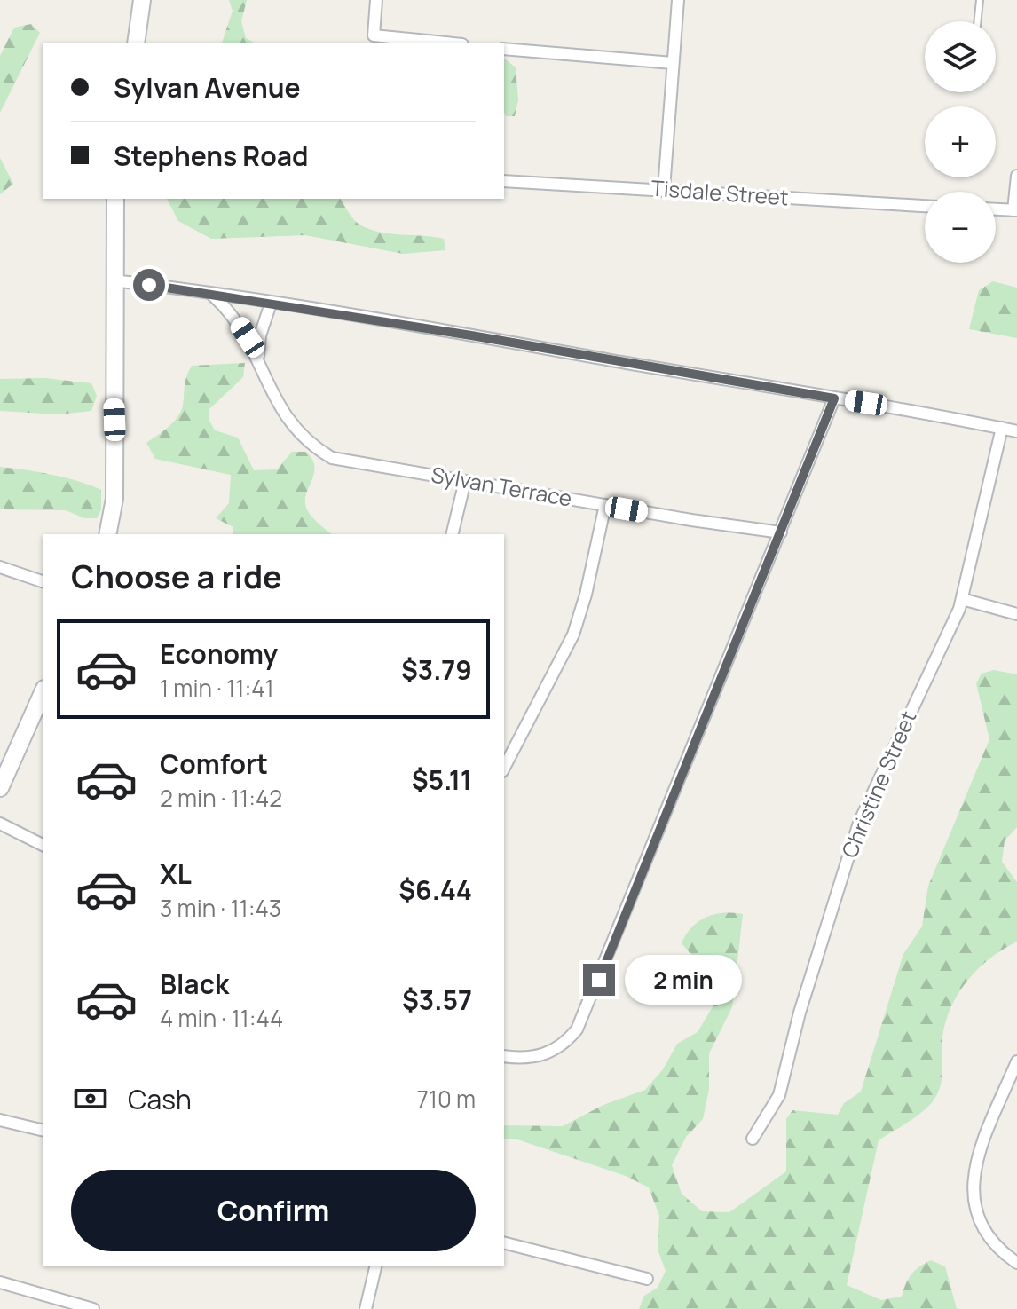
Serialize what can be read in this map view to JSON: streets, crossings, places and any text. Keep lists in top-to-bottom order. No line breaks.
{"streets":{"street":["Tisdale Street","Sylvan Terrace","Christine Street"]},"page":{"map_buttons":["+","−"],"banner":["Sylvan Avenue","Stephens Road"],"heading":"Choose a ride","list":[{"name":"Economy","note":"1 min · 11:41","value":"$3.79"},{"name":"Comfort","note":"2 min · 11:42","value":"$5.11"},{"name":"XL","note":"3 min · 11:43","value":"$6.44"},{"name":"Black","note":"4 min · 11:44","value":"$3.57"}],"bubble":"2 min","pay":["Cash","710 m"],"buttons":"Confirm"}}
